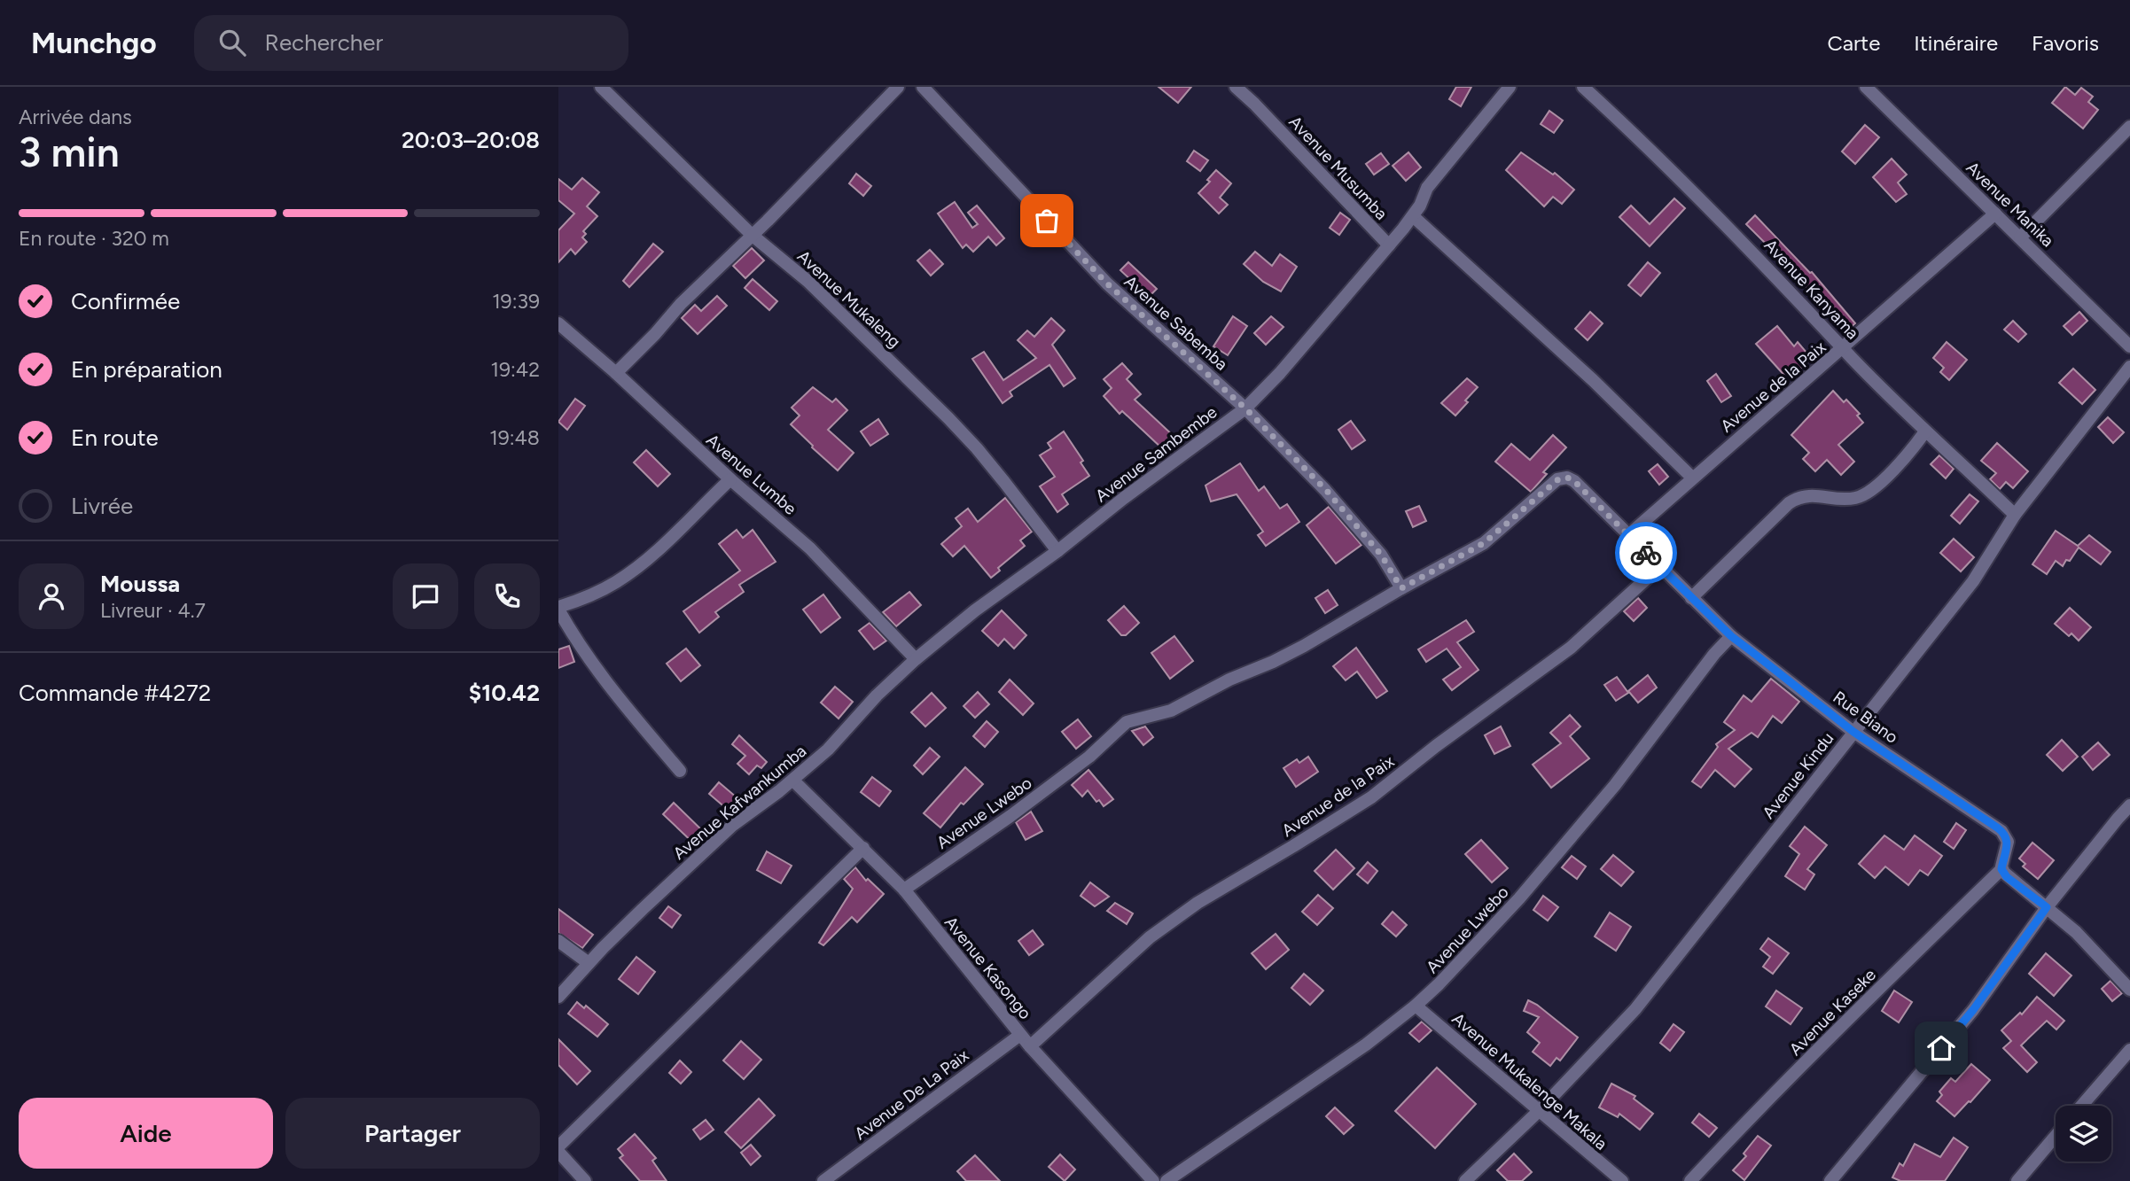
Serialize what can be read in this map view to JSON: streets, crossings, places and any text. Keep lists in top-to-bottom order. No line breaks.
{"streets":{"street":["Avenue Musumba","Avenue Manika","Avenue Kanyama","Avenue Mukaleng","Avenue Sabemba","Avenue de la Paix","Avenue Sambembe","Avenue Lumbe","Rue Biano","Avenue Kindu","Avenue Kafwankumba","Avenue Lwebo","Avenue Kasongo","Avenue Kaseke","Avenue Mukalenge Makala","Avenue De La Paix"]},"crossings":[["Avenue Musumba","Avenue Sambembe"],["Avenue Manika","Avenue de la Paix"],["Avenue Kanyama","Avenue de la Paix"],["Avenue Kanyama","Avenue Kindu"],["Avenue Mukaleng","Avenue Sambembe"],["Avenue Sabemba","Avenue Sambembe"],["Avenue Sabemba","Avenue Lwebo"],["Avenue de la Paix","Rue Biano"],["Avenue de la Paix","Avenue Kasongo"],["Avenue Sambembe","Avenue Lumbe"],["Avenue Sambembe","Avenue Kafwankumba"],["Avenue Lumbe","Avenue Kafwankumba"],["Rue Biano","Avenue Kindu"],["Rue Biano","Avenue Lwebo"],["Rue Biano","Avenue Kaseke"],["Avenue Kindu","Avenue Mukalenge Makala"],["Avenue Kafwankumba","Avenue Kasongo"],["Avenue Lwebo","Avenue Kasongo"],["Avenue Lwebo","Avenue Mukalenge Makala"],["Avenue Kasongo","Avenue De La Paix"]],"page":{"header":"Munchgo","search":"Rechercher","nav":["Carte","Itinéraire","Favoris"],"heading":["3 min","Arrivée dans","20:03–20:08"],"panel":["Moussa","Livreur · 4.7","Commande #4272","$10.42"],"bar":"En route · 320 m","list":[["Confirmée","19:39"],["En préparation","19:42"],["En route","19:48"],"Livrée"],"buttons":["Aide","Partager"]}}
